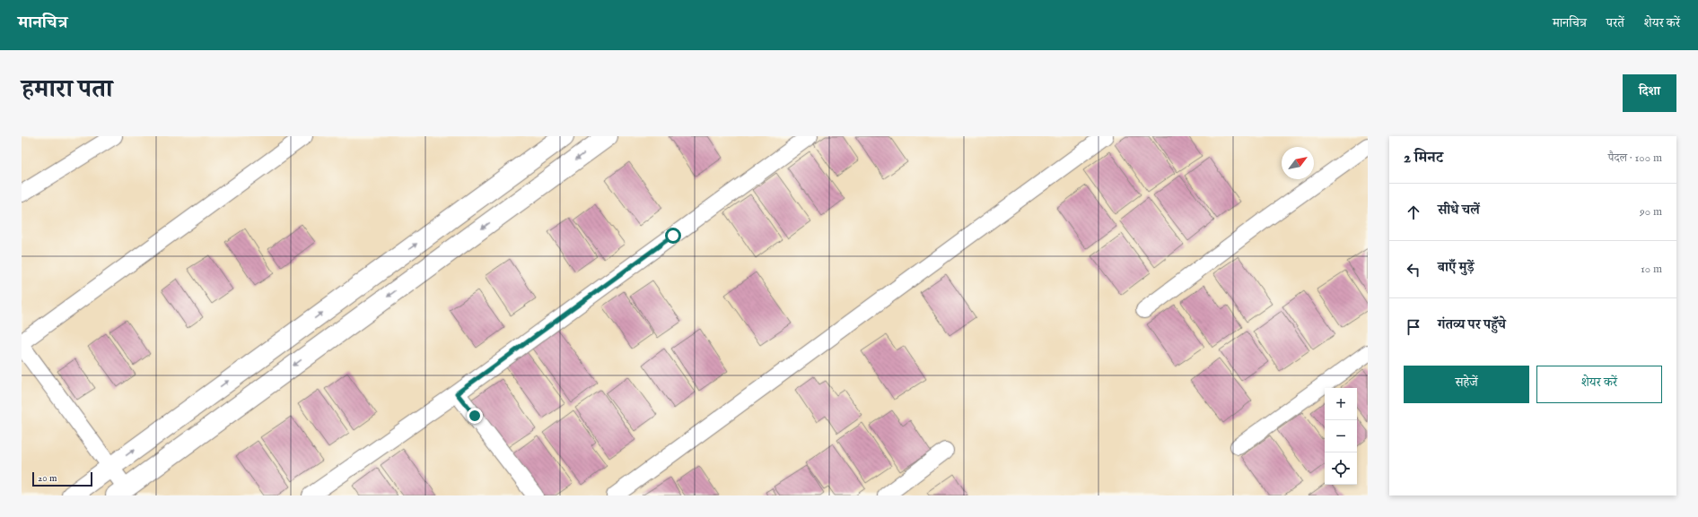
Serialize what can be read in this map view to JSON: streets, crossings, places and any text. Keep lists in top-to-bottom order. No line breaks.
{"scale_bar":"20 m","north":"top right","page":{"header":"मानचित्र","nav":["मानचित्र","परतें","शेयर करें"],"title":"हमारा पता","buttons":["दिशा",["सहेजें","शेयर करें"]],"heading":["2 मिनट","पैदल · 100 m"],"list":[["सीधे चलें","90 m"],["बाएँ मुड़ें","10 m"],"गंतव्य पर पहुँचे"],"map_buttons":["+","−"],"scale":"20 m"}}
